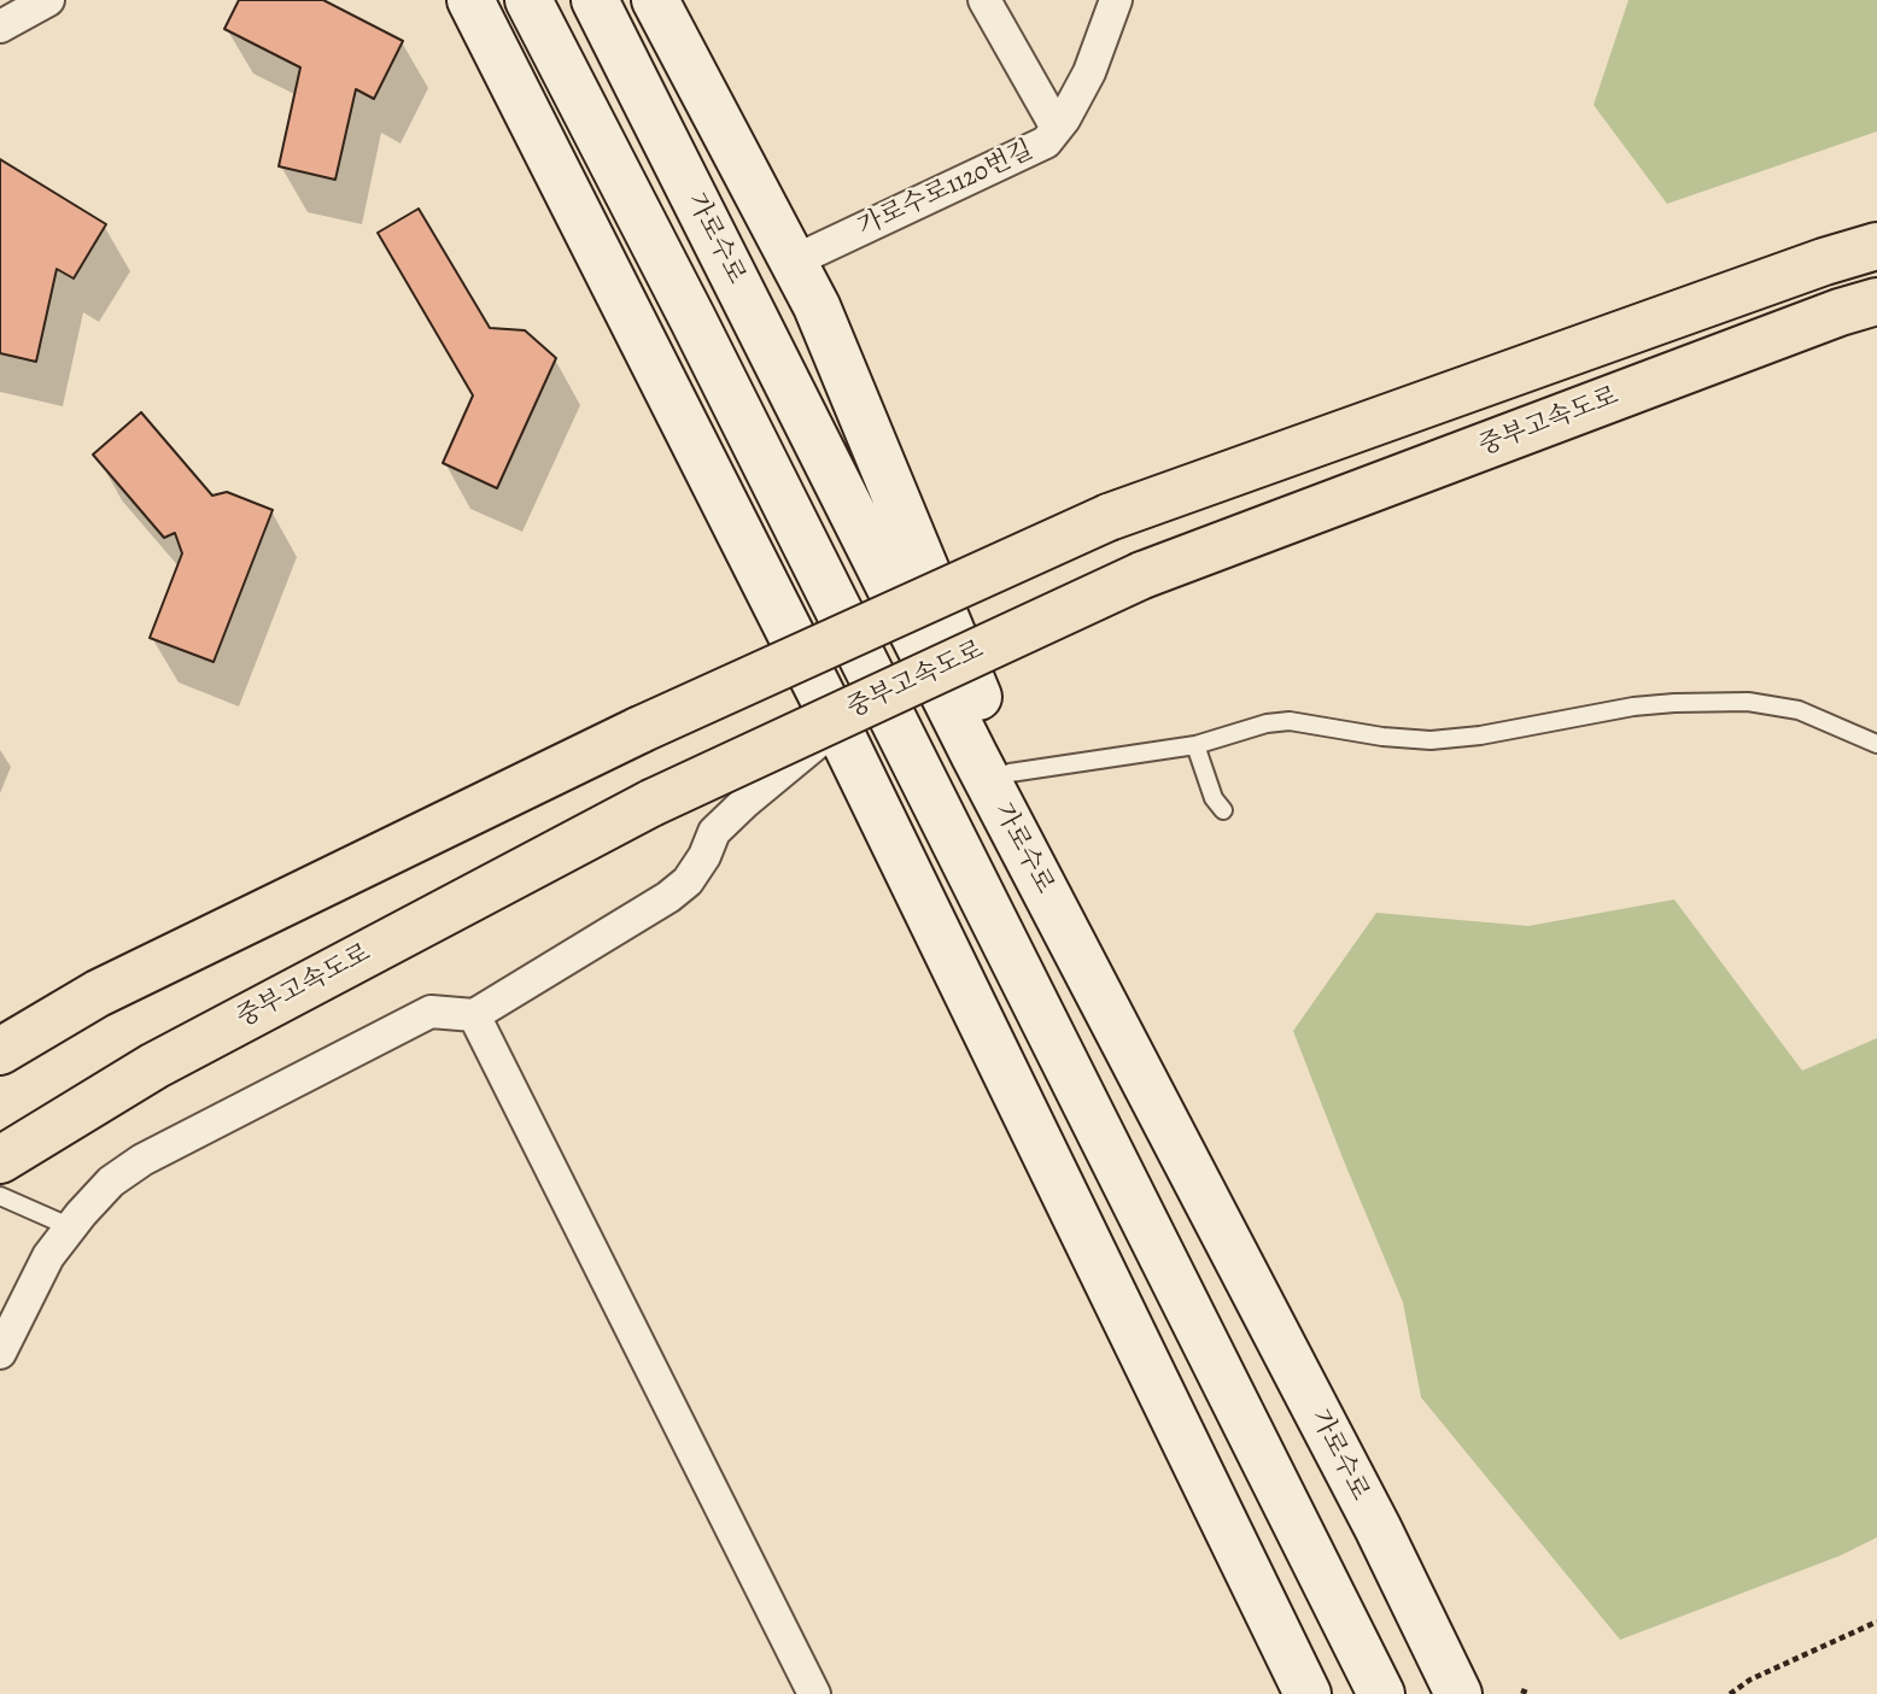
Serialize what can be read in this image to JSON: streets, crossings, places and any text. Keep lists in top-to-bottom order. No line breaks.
{"streets":{"highway":["중부고속도로"],"main road":["가로수로"],"street":["가로수로1120번길"]}}
